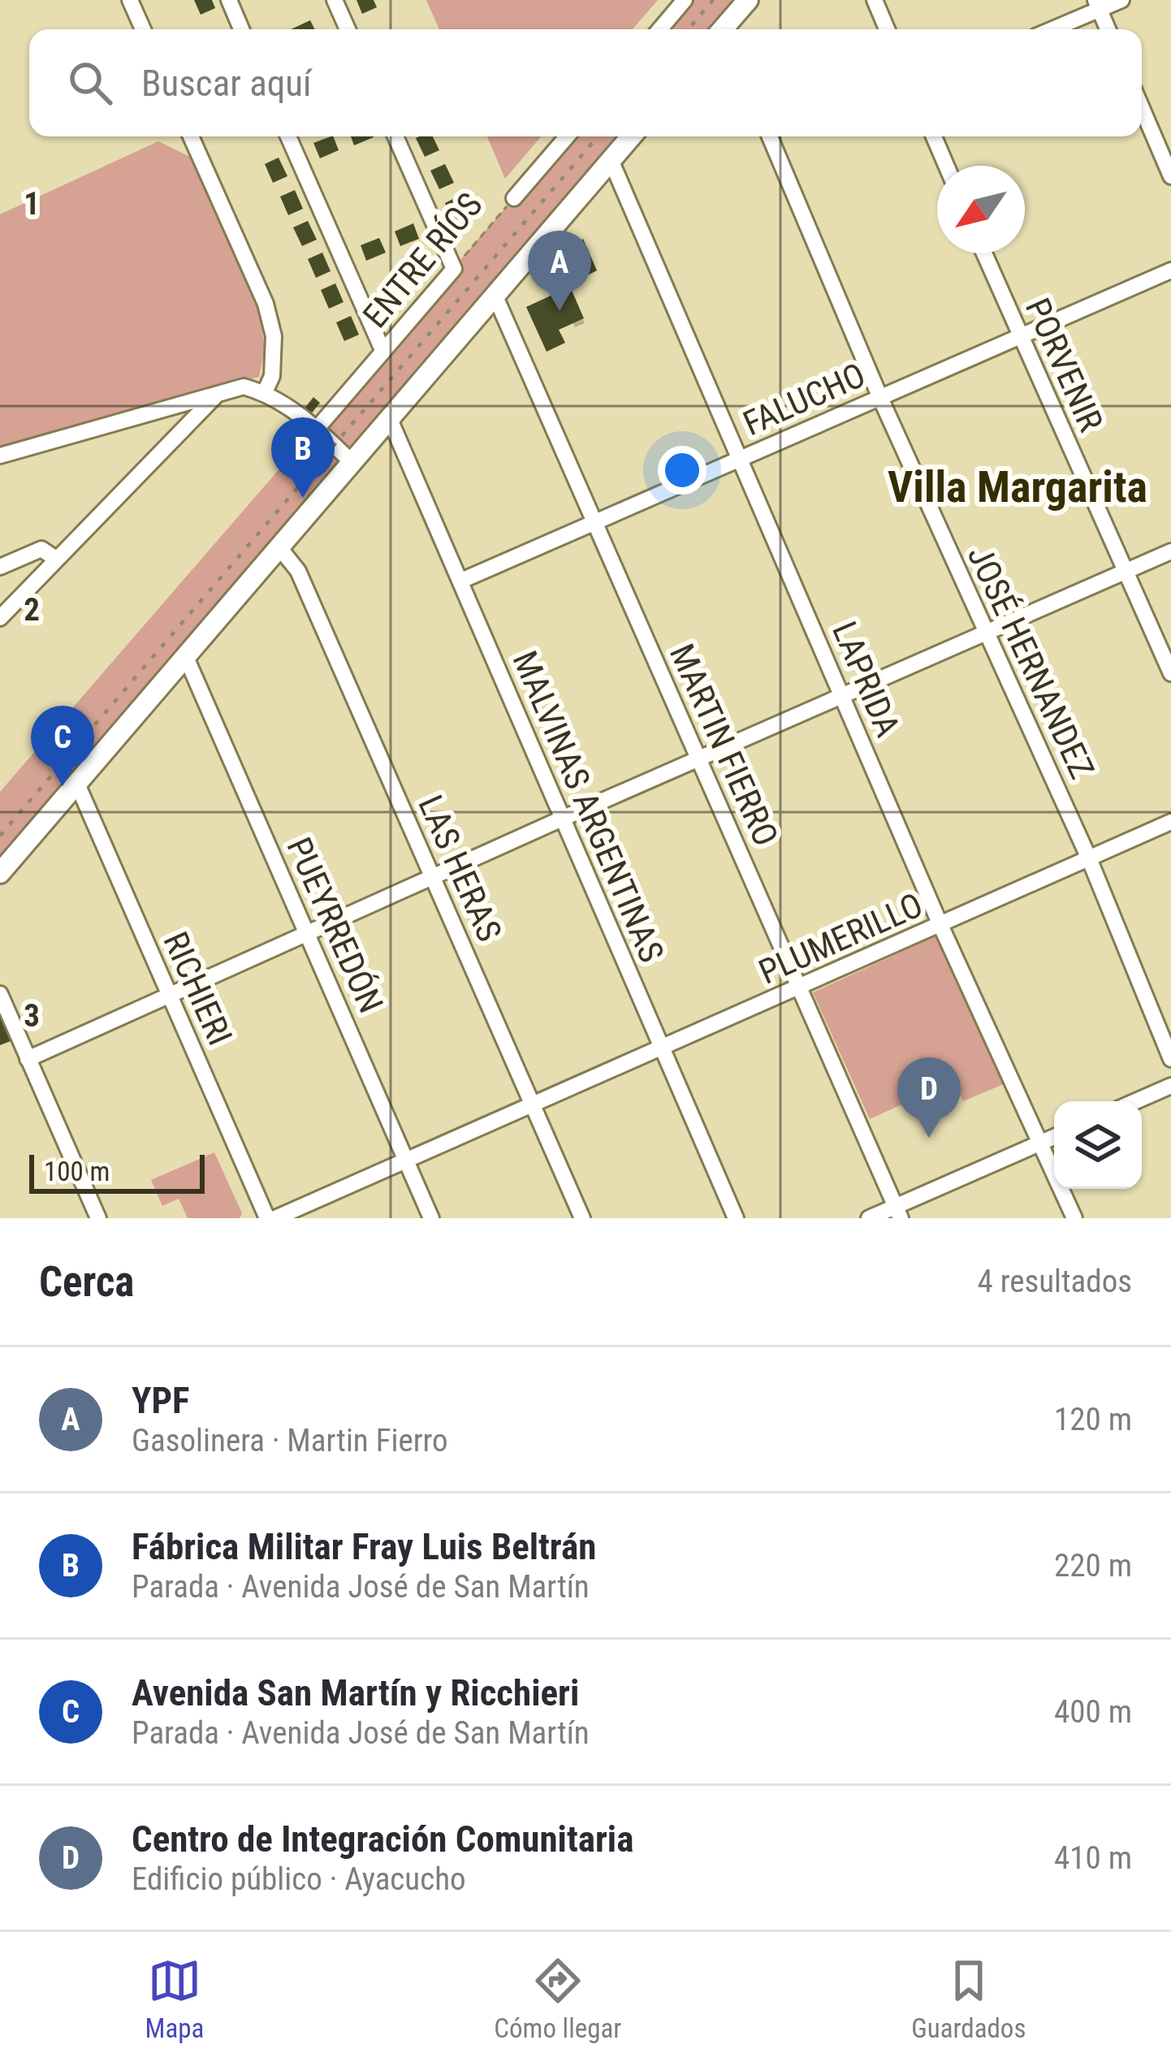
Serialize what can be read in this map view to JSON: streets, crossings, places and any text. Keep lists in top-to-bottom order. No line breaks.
{"streets":{"street":["ENTRE RÍOS","PORVENIR","FALUCHO","JOSÉ HERNANDEZ","LAPRIDA","MARTIN FIERRO","MALVINAS ARGENTINAS","LAS HERAS","PUEYRREDÓN","PLUMERILLO","RICHIERI"]},"crossings":[["PORVENIR","FALUCHO"],["FALUCHO","JOSÉ HERNANDEZ"],["FALUCHO","LAPRIDA"],["FALUCHO","MARTIN FIERRO"],["FALUCHO","MALVINAS ARGENTINAS"],["JOSÉ HERNANDEZ","PLUMERILLO"],["LAPRIDA","PLUMERILLO"],["MARTIN FIERRO","PLUMERILLO"],["MALVINAS ARGENTINAS","PLUMERILLO"],["LAS HERAS","PLUMERILLO"],["PUEYRREDÓN","PLUMERILLO"]],"districts":["Villa Margarita"],"scale_bar":"100 m","north":"bottom left","page":{"search":"Buscar aquí","pins":["A","B","C","D"],"scale":"100 m","heading":["Cerca","4 resultados"],"list":[{"mark":"A","name":"YPF","note":"Gasolinera · Martin Fierro","value":"120 m"},{"mark":"B","name":"Fábrica Militar Fray Luis Beltrán","note":"Parada · Avenida José de San Martín","value":"220 m"},{"mark":"C","name":"Avenida San Martín y Ricchieri","note":"Parada · Avenida José de San Martín","value":"400 m"},{"mark":"D","name":"Centro de Integración Comunitaria","note":"Edificio público · Ayacucho","value":"410 m"}],"nav":["Mapa","Cómo llegar","Guardados"]},"grid":{"rows":["1","2","3"]}}
